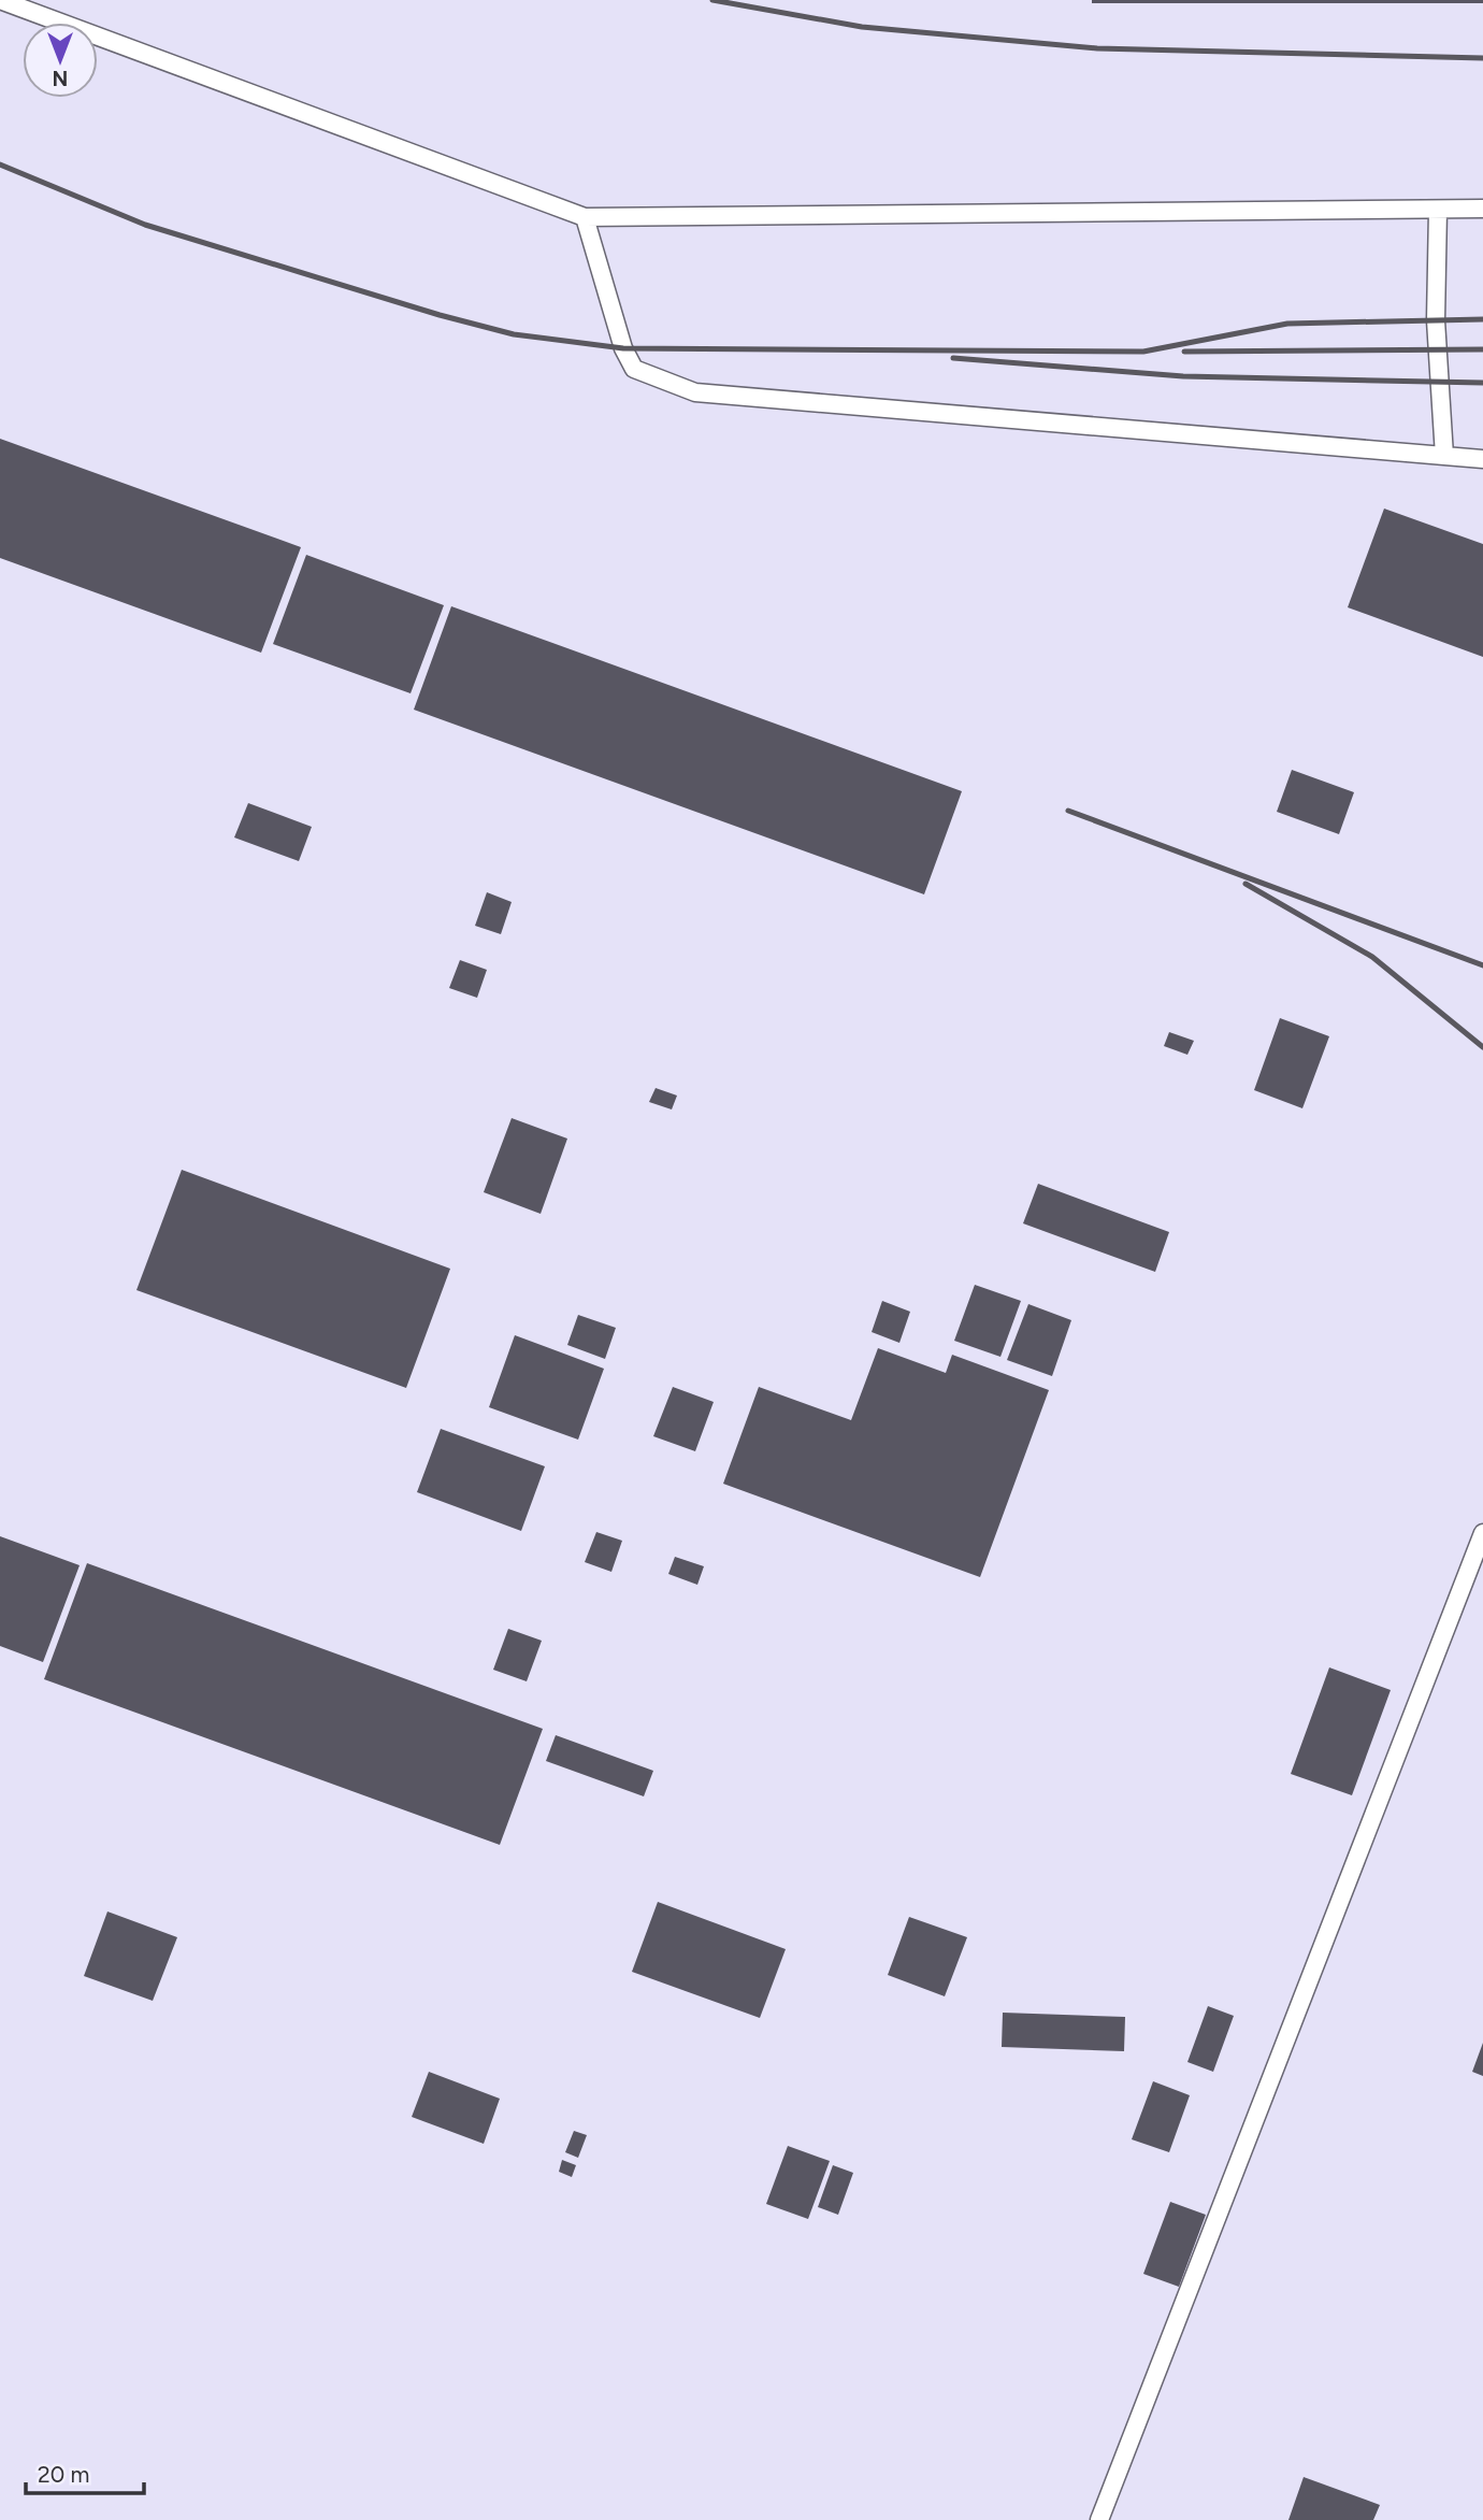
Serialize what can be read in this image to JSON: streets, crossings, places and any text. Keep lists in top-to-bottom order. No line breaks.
{"scale_bar":"20 m","north":"bottom"}
